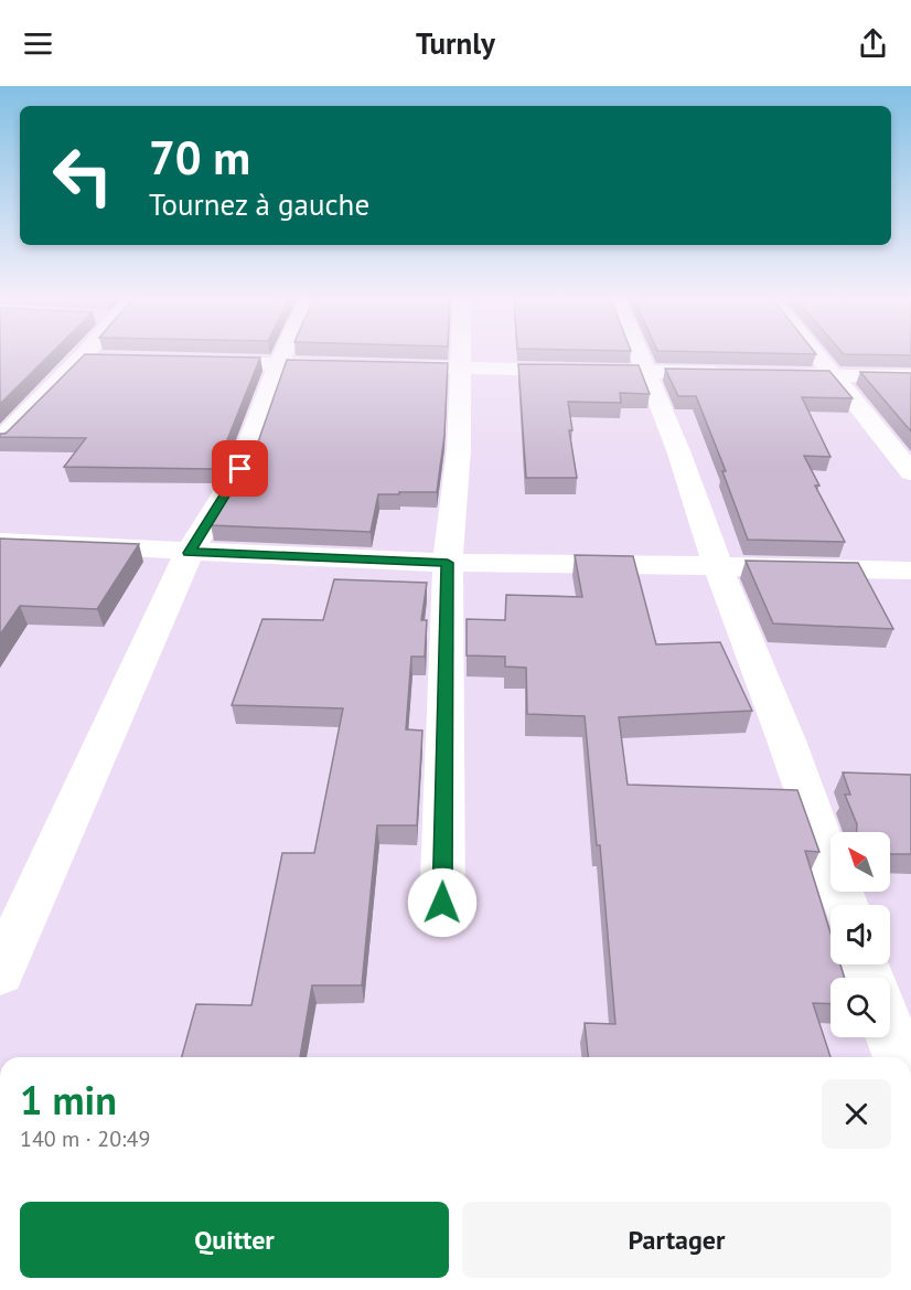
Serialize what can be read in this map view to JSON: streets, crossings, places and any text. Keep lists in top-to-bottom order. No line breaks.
{"north":"top left","page":{"header":"Turnly","turn":["70 m","Tournez à gauche"],"heading":["1 min","140 m · 20:49"],"buttons":["Quitter","Partager"]}}
